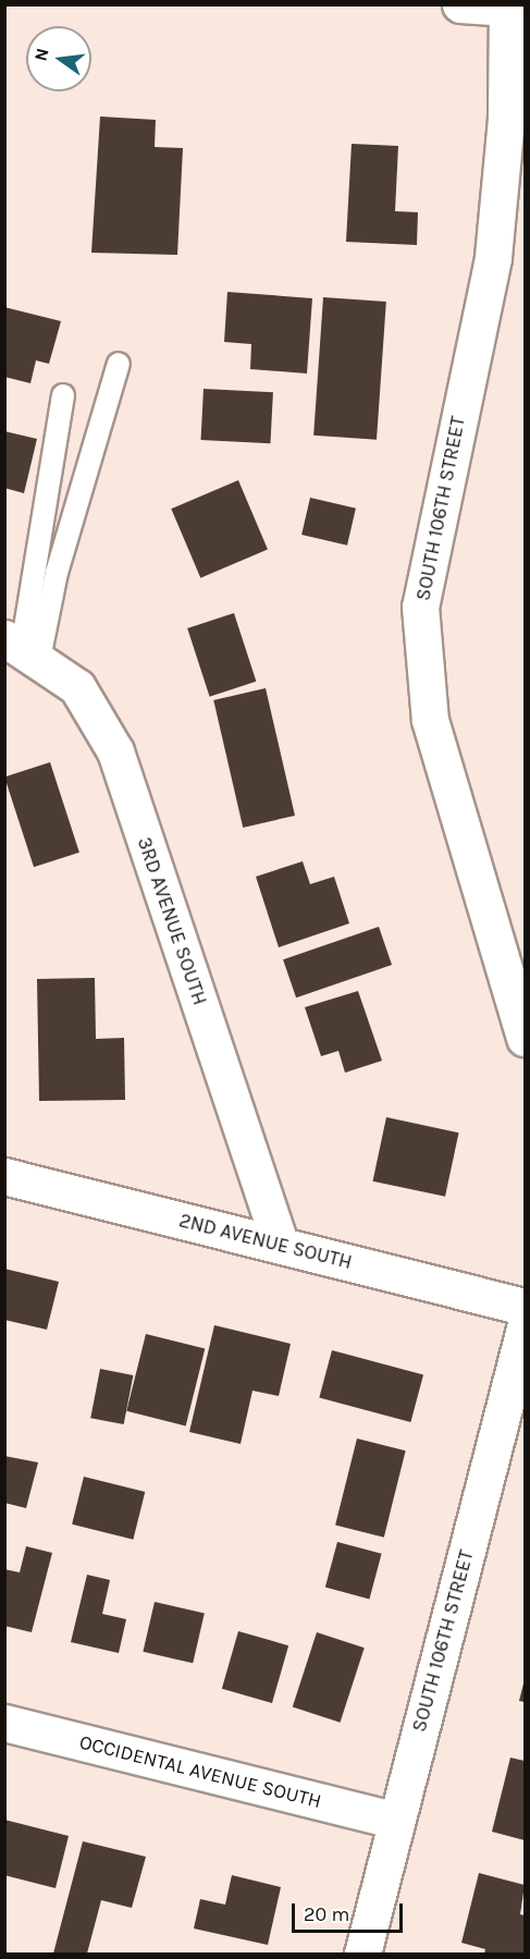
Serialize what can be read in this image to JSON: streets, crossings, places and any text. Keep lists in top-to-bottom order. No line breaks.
{"streets":{"street":["SOUTH 106TH STREET","3RD AVENUE SOUTH","2ND AVENUE SOUTH","OCCIDENTAL AVENUE SOUTH"]},"crossings":[["SOUTH 106TH STREET","OCCIDENTAL AVENUE SOUTH"],["3RD AVENUE SOUTH","2ND AVENUE SOUTH"]],"scale_bar":"20 m","north":"left"}
